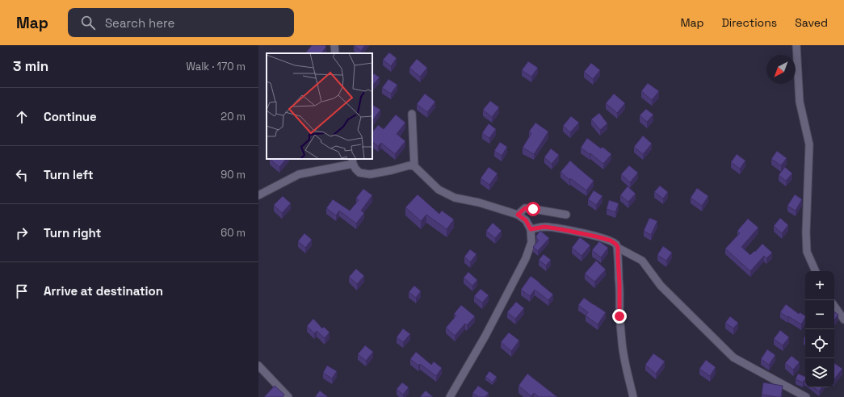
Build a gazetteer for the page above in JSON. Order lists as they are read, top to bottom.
{
  "north": "bottom left",
  "page": {
    "header": "Map",
    "search": "Search here",
    "nav": ["Map", "Directions", "Saved"],
    "heading": ["3 min", "Walk · 170 m"],
    "list": [
      ["Continue", "20 m"],
      ["Turn left", "90 m"],
      ["Turn right", "60 m"],
      "Arrive at destination"
    ],
    "map_buttons": ["+", "−"]
  }
}
